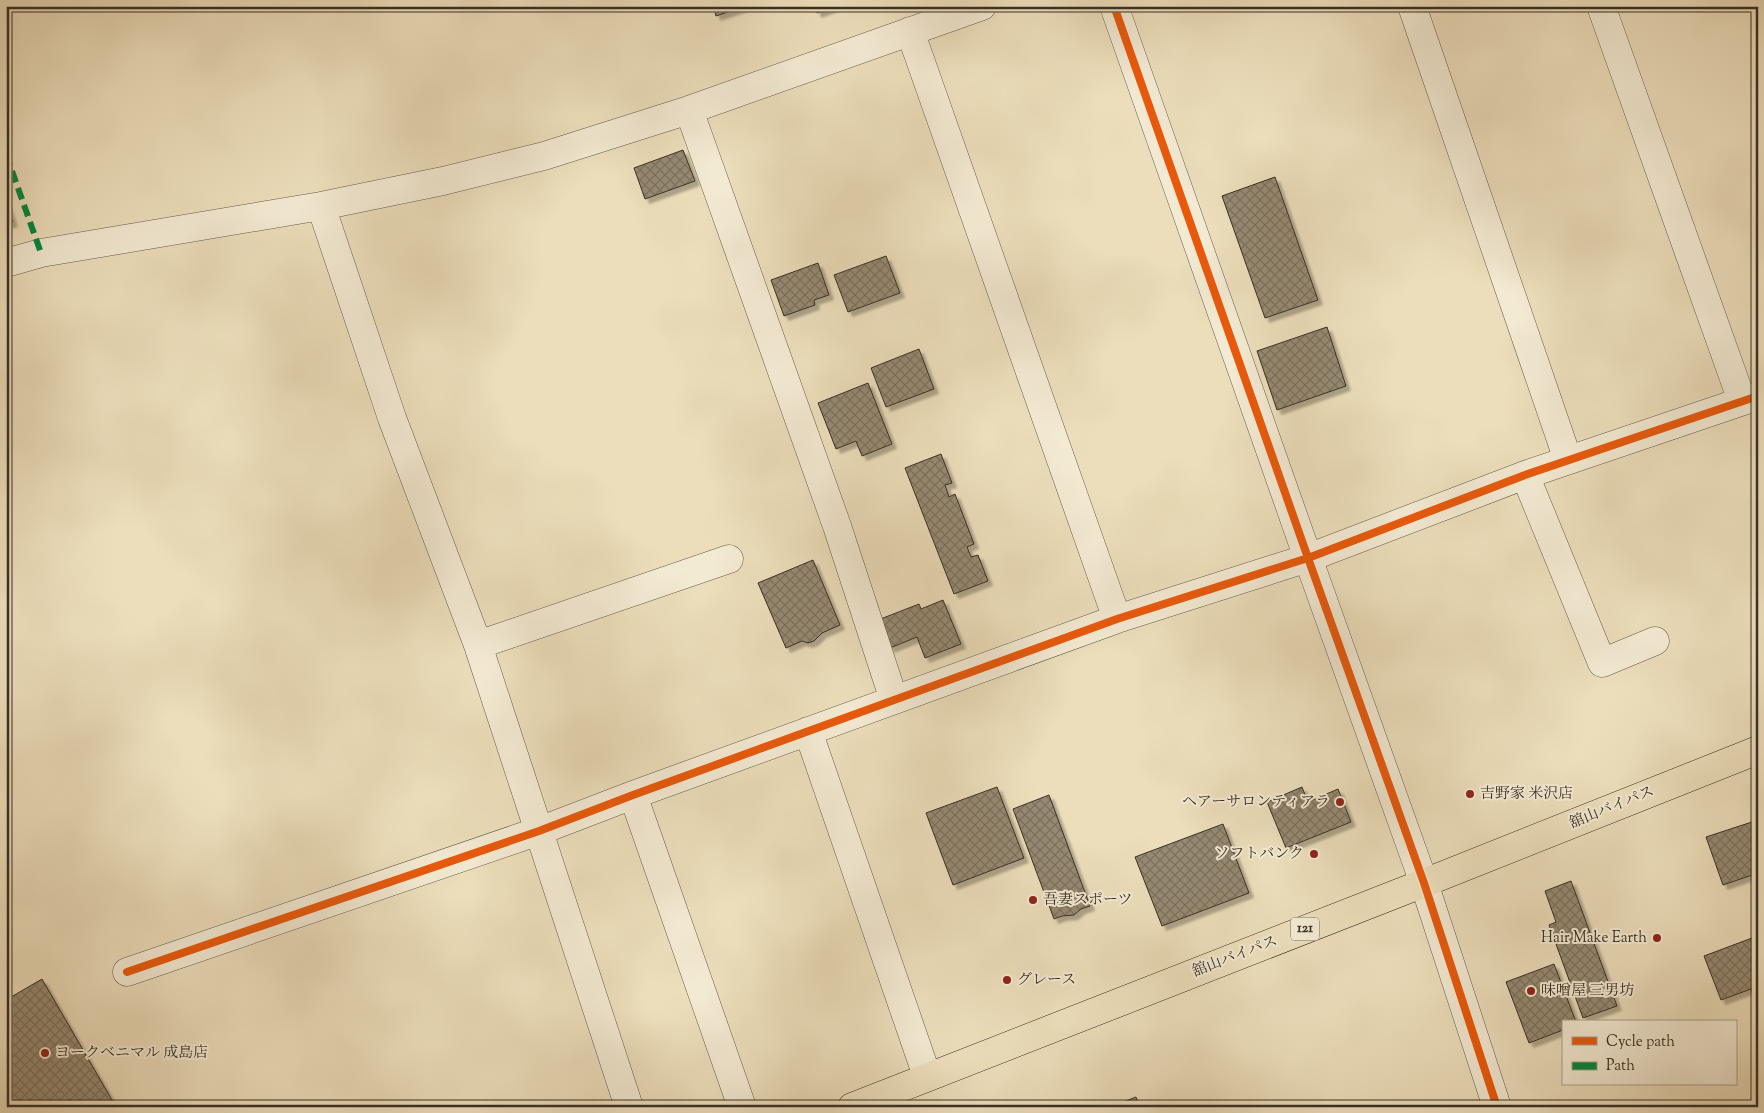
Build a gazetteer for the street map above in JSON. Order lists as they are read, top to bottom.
{
  "streets": {
    "highway": ["舘山バイパス", "121"]
  },
  "places": [
    "吉野家 米沢店",
    "ヘアーサロンティアラ",
    "ソフトバンク",
    "吾妻スポーツ",
    "Hair Make Earth",
    "グレース",
    "味噌屋 三男坊",
    "ヨークベニマル 成島店"
  ],
  "legend": ["Cycle path", "Path"]
}
